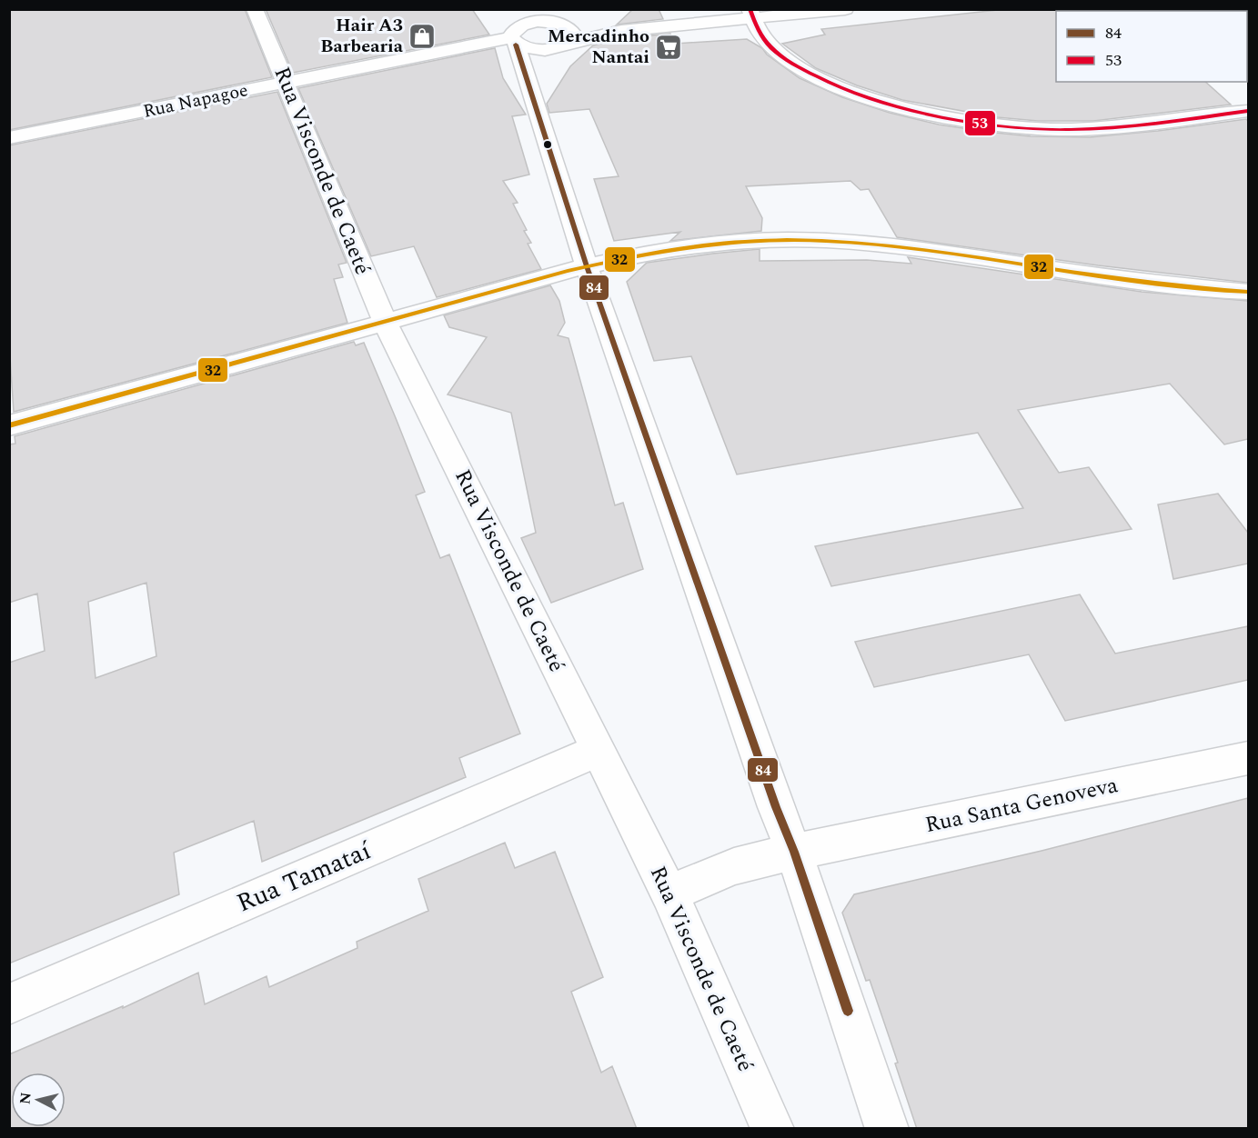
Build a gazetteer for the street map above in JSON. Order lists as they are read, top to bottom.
{
  "streets": {
    "street": [
      "Rua Napagoe",
      "Rua Visconde de Caeté",
      "Rua Santa Genoveva",
      "Rua Tamataí"
    ]
  },
  "crossings": [
    ["Rua Napagoe", "Rua Visconde de Caeté"],
    ["Rua Visconde de Caeté", "Rua Santa Genoveva"],
    ["Rua Visconde de Caeté", "Rua Tamataí"]
  ],
  "places": {
    "shop": ["Hair A3 Barbearia"],
    "supermarket": ["Mercadinho Nantai"]
  },
  "lines": ["transit line 53", "transit line 84", "transit line 32"],
  "legend": ["84", "53"],
  "north": "left"
}
